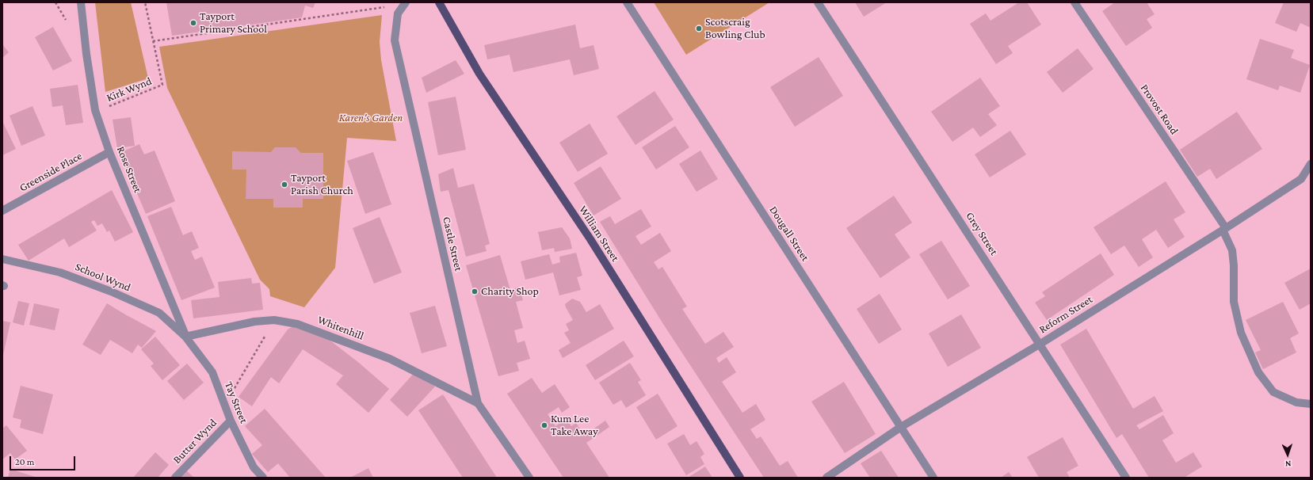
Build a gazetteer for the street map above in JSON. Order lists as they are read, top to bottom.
{
  "streets": {
    "main road": ["William Street"],
    "street": [
      "Provost Road",
      "Rose Street",
      "Greenside Place",
      "Dougall Street",
      "Grey Street",
      "Castle Street",
      "School Wynd",
      "Reform Street",
      "Whitenhill",
      "Tay Street",
      "Butter Wynd"
    ],
    "path": ["Kirk Wynd"]
  },
  "crossings": [
    ["Kirk Wynd", "Rose Street"],
    ["Provost Road", "Reform Street"],
    ["Rose Street", "Greenside Place"],
    ["Rose Street", "School Wynd"],
    ["Rose Street", "Whitenhill"],
    ["Rose Street", "Tay Street"],
    ["Dougall Street", "Reform Street"],
    ["Grey Street", "Reform Street"],
    ["Castle Street", "Whitenhill"],
    ["School Wynd", "Whitenhill"],
    ["School Wynd", "Tay Street"],
    ["Whitenhill", "Tay Street"],
    ["Tay Street", "Butter Wynd"]
  ],
  "parks": ["Karen's Garden"],
  "places": [
    "Tayport Primary School",
    "Scotscraig Bowling Club",
    "Tayport Parish Church",
    "Charity Shop",
    "Kum Lee Take Away"
  ],
  "scale_bar": "20 m",
  "north": "bottom"
}
